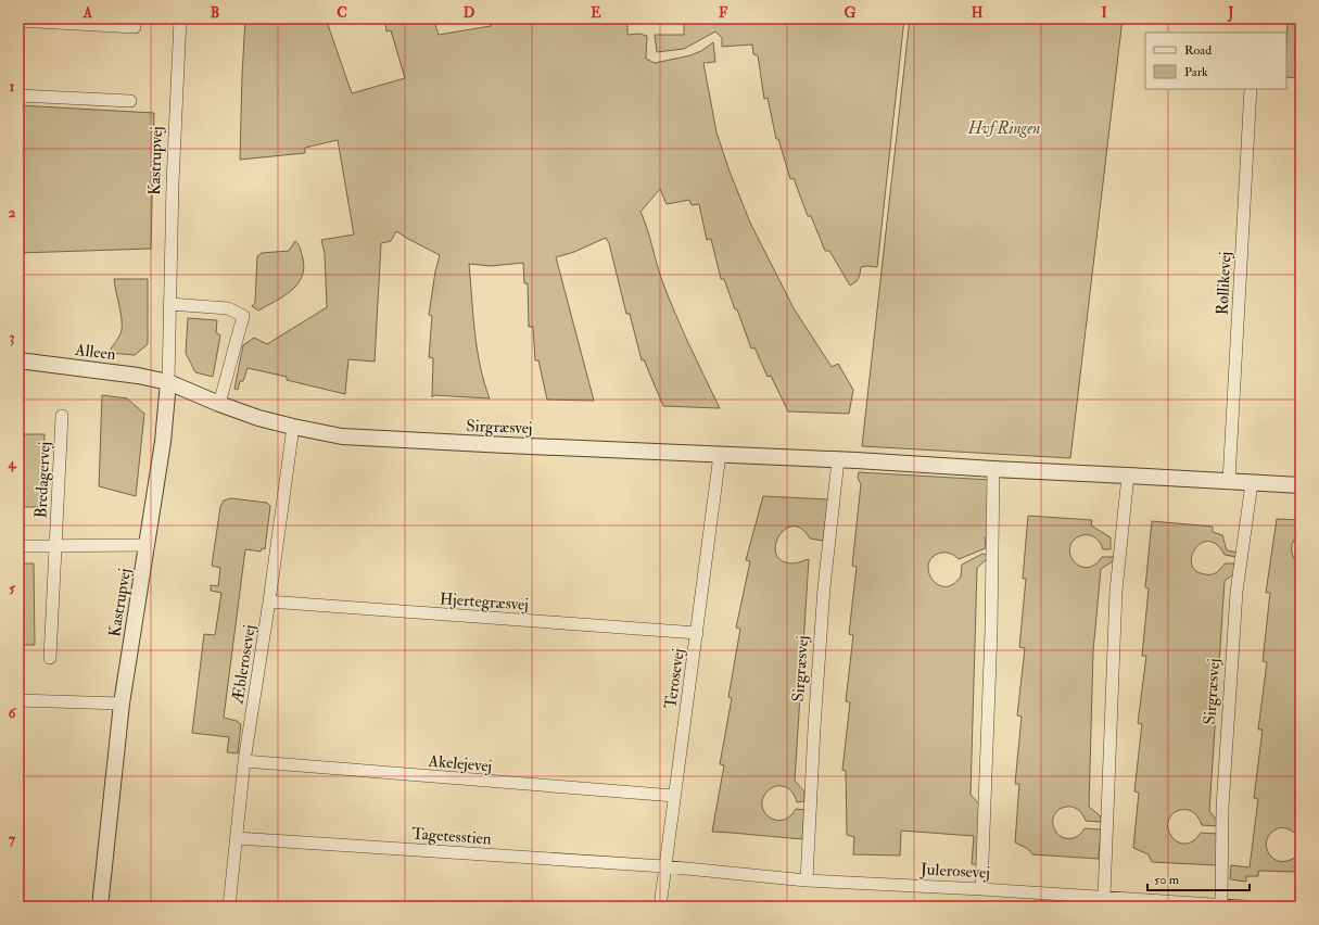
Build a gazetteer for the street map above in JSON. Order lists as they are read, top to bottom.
{
  "streets": {
    "street": [
      "Kastrupvej",
      "Røllikevej",
      "Alleen",
      "Sirgræsvej",
      "Bredagervej",
      "Hjertegræsvej",
      "Æblerosevej",
      "Terosevej",
      "Akelejevej",
      "Tagetesstien",
      "Julerosevej"
    ]
  },
  "crossings": [
    ["Kastrupvej", "Alleen"],
    ["Kastrupvej", "Sirgræsvej"],
    ["Røllikevej", "Sirgræsvej"],
    ["Alleen", "Sirgræsvej"],
    ["Sirgræsvej", "Æblerosevej"],
    ["Sirgræsvej", "Terosevej"],
    ["Sirgræsvej", "Julerosevej"],
    ["Hjertegræsvej", "Æblerosevej"],
    ["Hjertegræsvej", "Terosevej"],
    ["Æblerosevej", "Akelejevej"],
    ["Æblerosevej", "Tagetesstien"],
    ["Terosevej", "Akelejevej"],
    ["Terosevej", "Tagetesstien"],
    ["Terosevej", "Julerosevej"],
    ["Tagetesstien", "Julerosevej"]
  ],
  "parks": ["Hvf Ringen"],
  "legend": ["Road", "Park"],
  "scale_bar": "50 m",
  "grid": {
    "columns": [
      "A",
      "B",
      "C",
      "D",
      "E",
      "F",
      "G",
      "H",
      "I",
      "J"
    ],
    "rows": [
      "1",
      "2",
      "3",
      "4",
      "5",
      "6",
      "7"
    ]
  }
}
